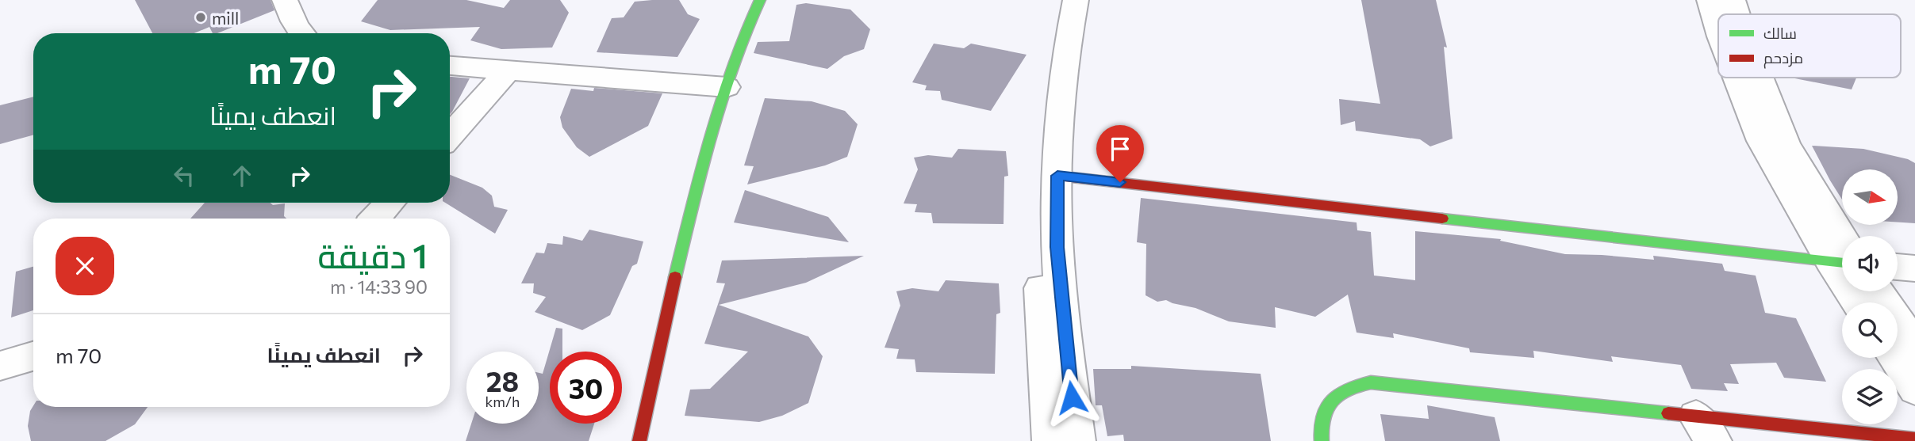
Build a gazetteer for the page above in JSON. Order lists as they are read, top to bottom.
{
  "places": ["mill"],
  "legend": ["سالك", "مزدحم"],
  "north": "right",
  "page": {
    "turn": ["70 m", "انعطف يمينًا"],
    "heading": ["1 دقيقة", "90 m · 14:33"],
    "list": [
      {
        "name": "انعطف يمينًا",
        "value": "70 m"
      }
    ],
    "speed": "28 km/h",
    "limit": "30"
  }
}
